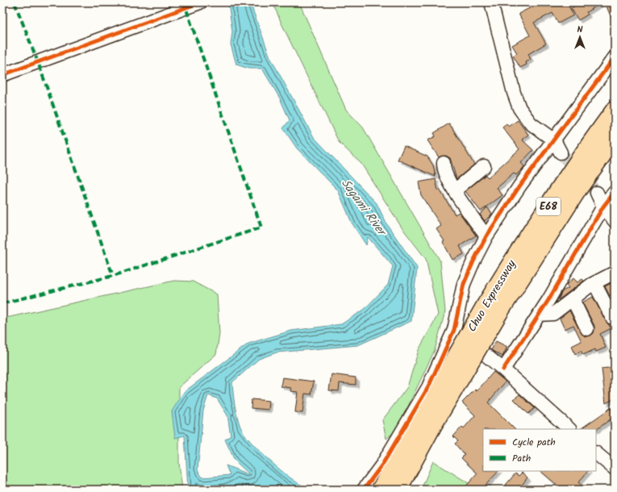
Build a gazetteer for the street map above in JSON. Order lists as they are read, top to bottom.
{
  "streets": {
    "highway": ["E68", "Chuo Expressway"]
  },
  "water": ["Sagami River"],
  "legend": ["Cycle path", "Path"],
  "north": "top"
}
